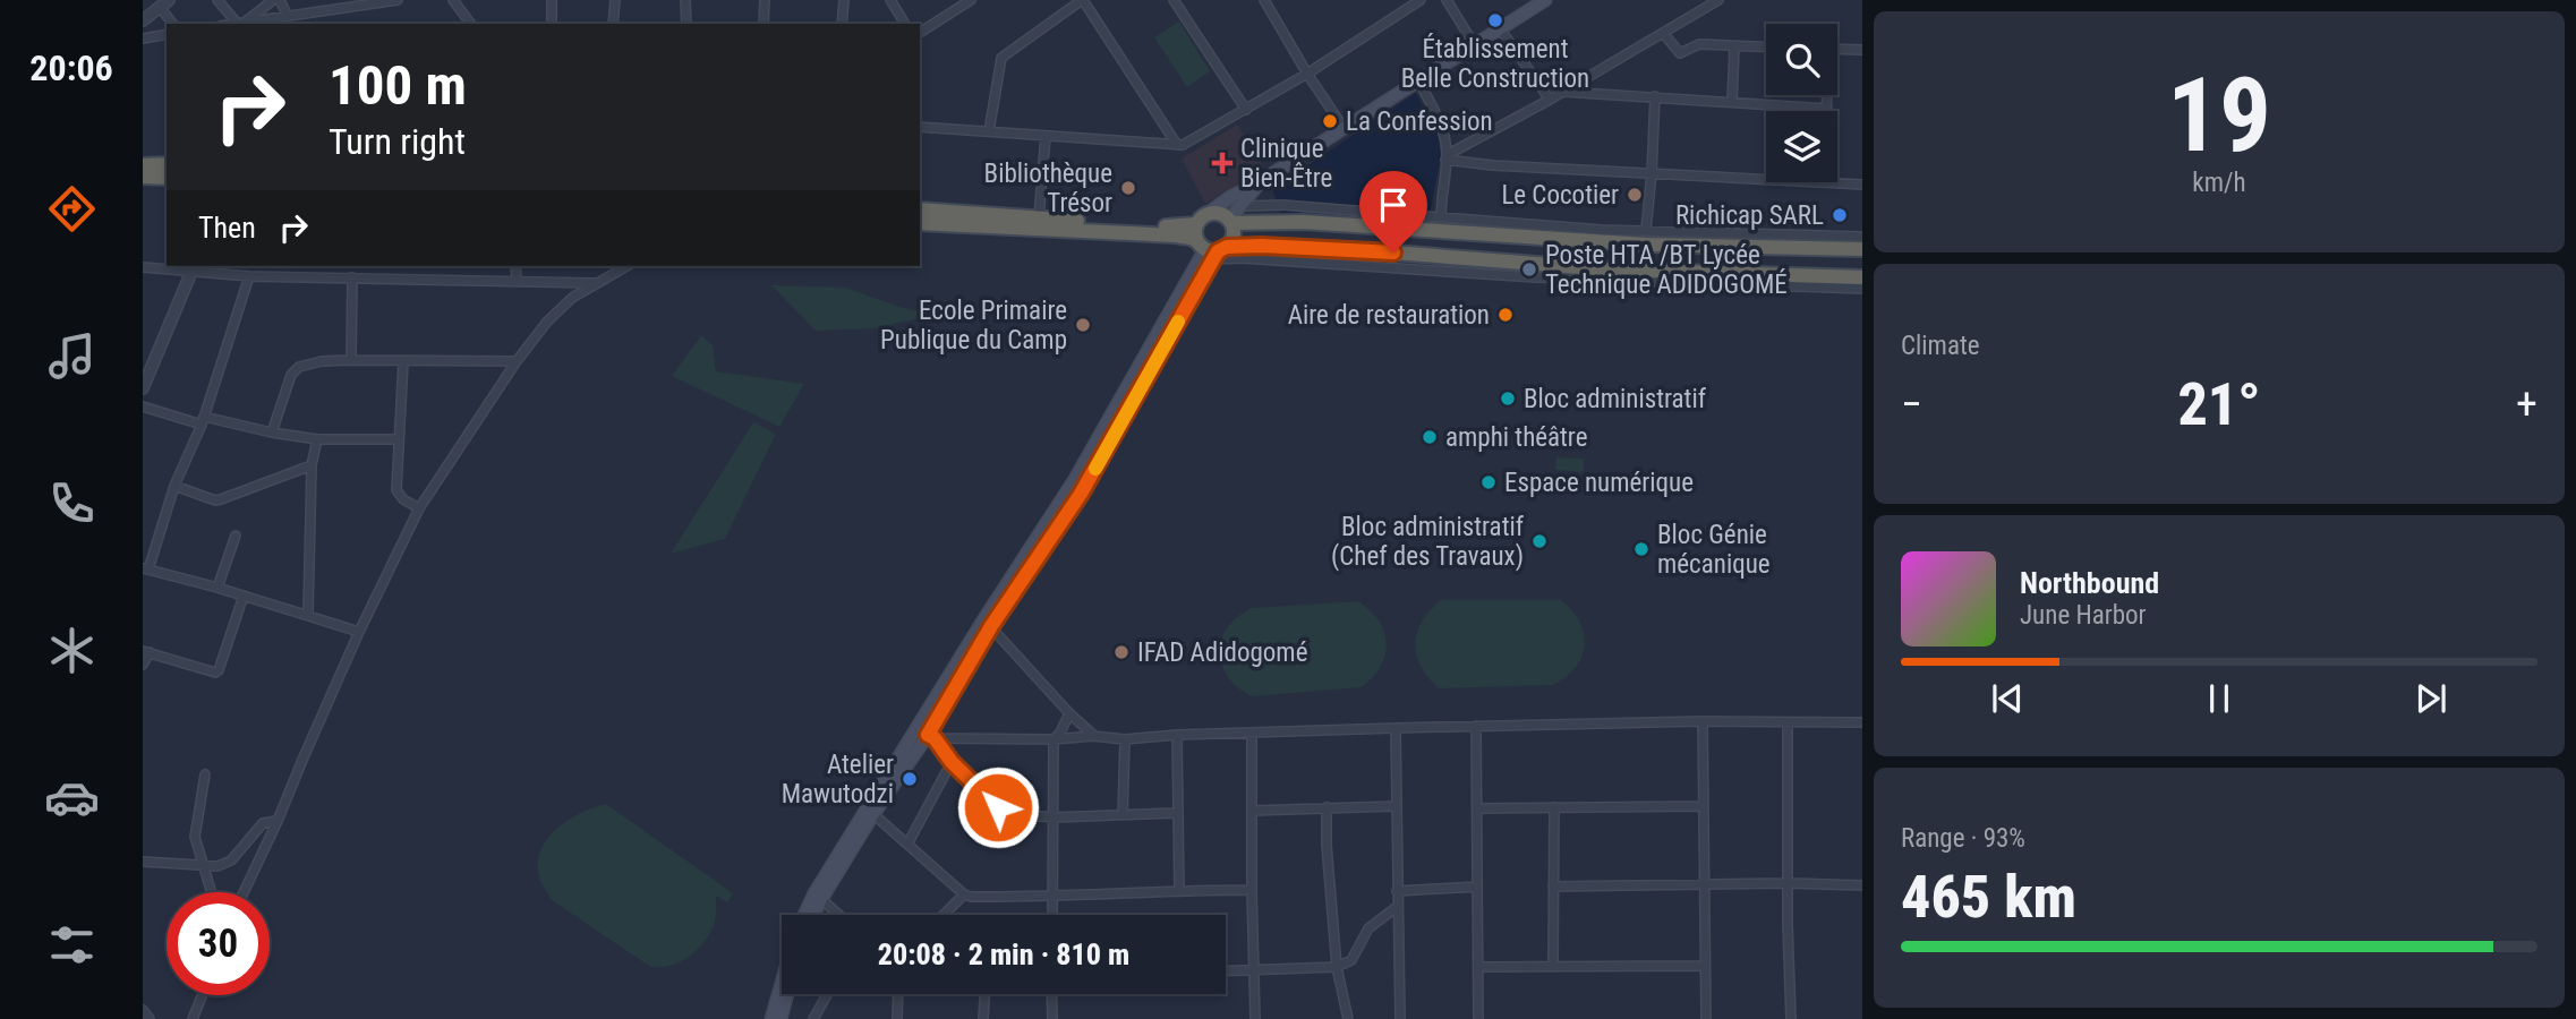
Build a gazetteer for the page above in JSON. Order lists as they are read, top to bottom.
{
  "places": {
    "other": [
      "Établissement Belle Construction",
      "La Confession",
      "Bibliothèque Trésor",
      "Le Cocotier",
      "Richicap SARL",
      "Poste HTA /BT Lycée Technique ADIDOGOMÉ",
      "Aire de restauration",
      "Ecole Primaire Publique du Camp",
      "Bloc administratif",
      "amphi théâtre",
      "Espace numérique",
      "Bloc administratif (Chef des Travaux)",
      "Bloc Génie mécanique",
      "IFAD Adidogomé",
      "Atelier Mawutodzi"
    ],
    "health": ["Clinique Bien-Être"]
  },
  "page": {
    "tabs": "20:06",
    "tile": [
      ["19", "km/h"],
      "Climate",
      ["Range · 93%", "465 km"]
    ],
    "turn": ["100 m", "Turn right"],
    "then": "Then",
    "heat": ["−", "21°", "+"],
    "song": ["Northbound", "June Harbor"],
    "limit": "30",
    "trip": "20:08 · 2 min · 810 m"
  }
}
